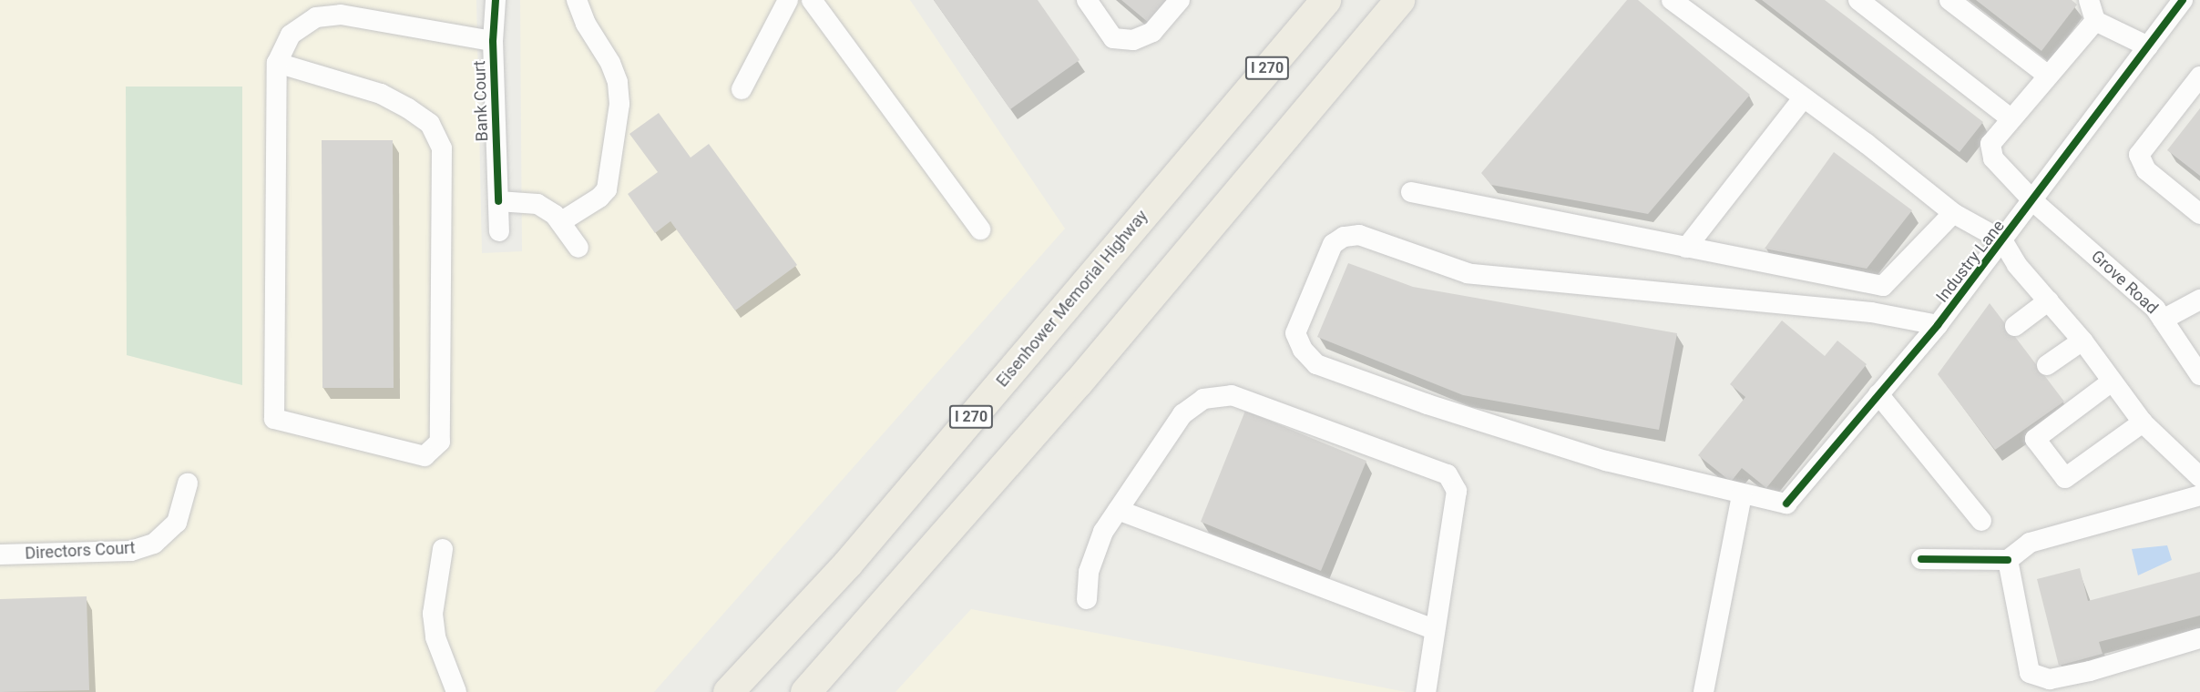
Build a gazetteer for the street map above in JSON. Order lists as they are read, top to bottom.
{
  "streets": {
    "highway": ["I 270", "Eisenhower Memorial Highway"],
    "street": [
      "Bank Court",
      "Industry Lane",
      "Grove Road",
      "Directors Court"
    ]
  },
  "crossings": [
    ["Industry Lane", "Grove Road"]
  ]
}
